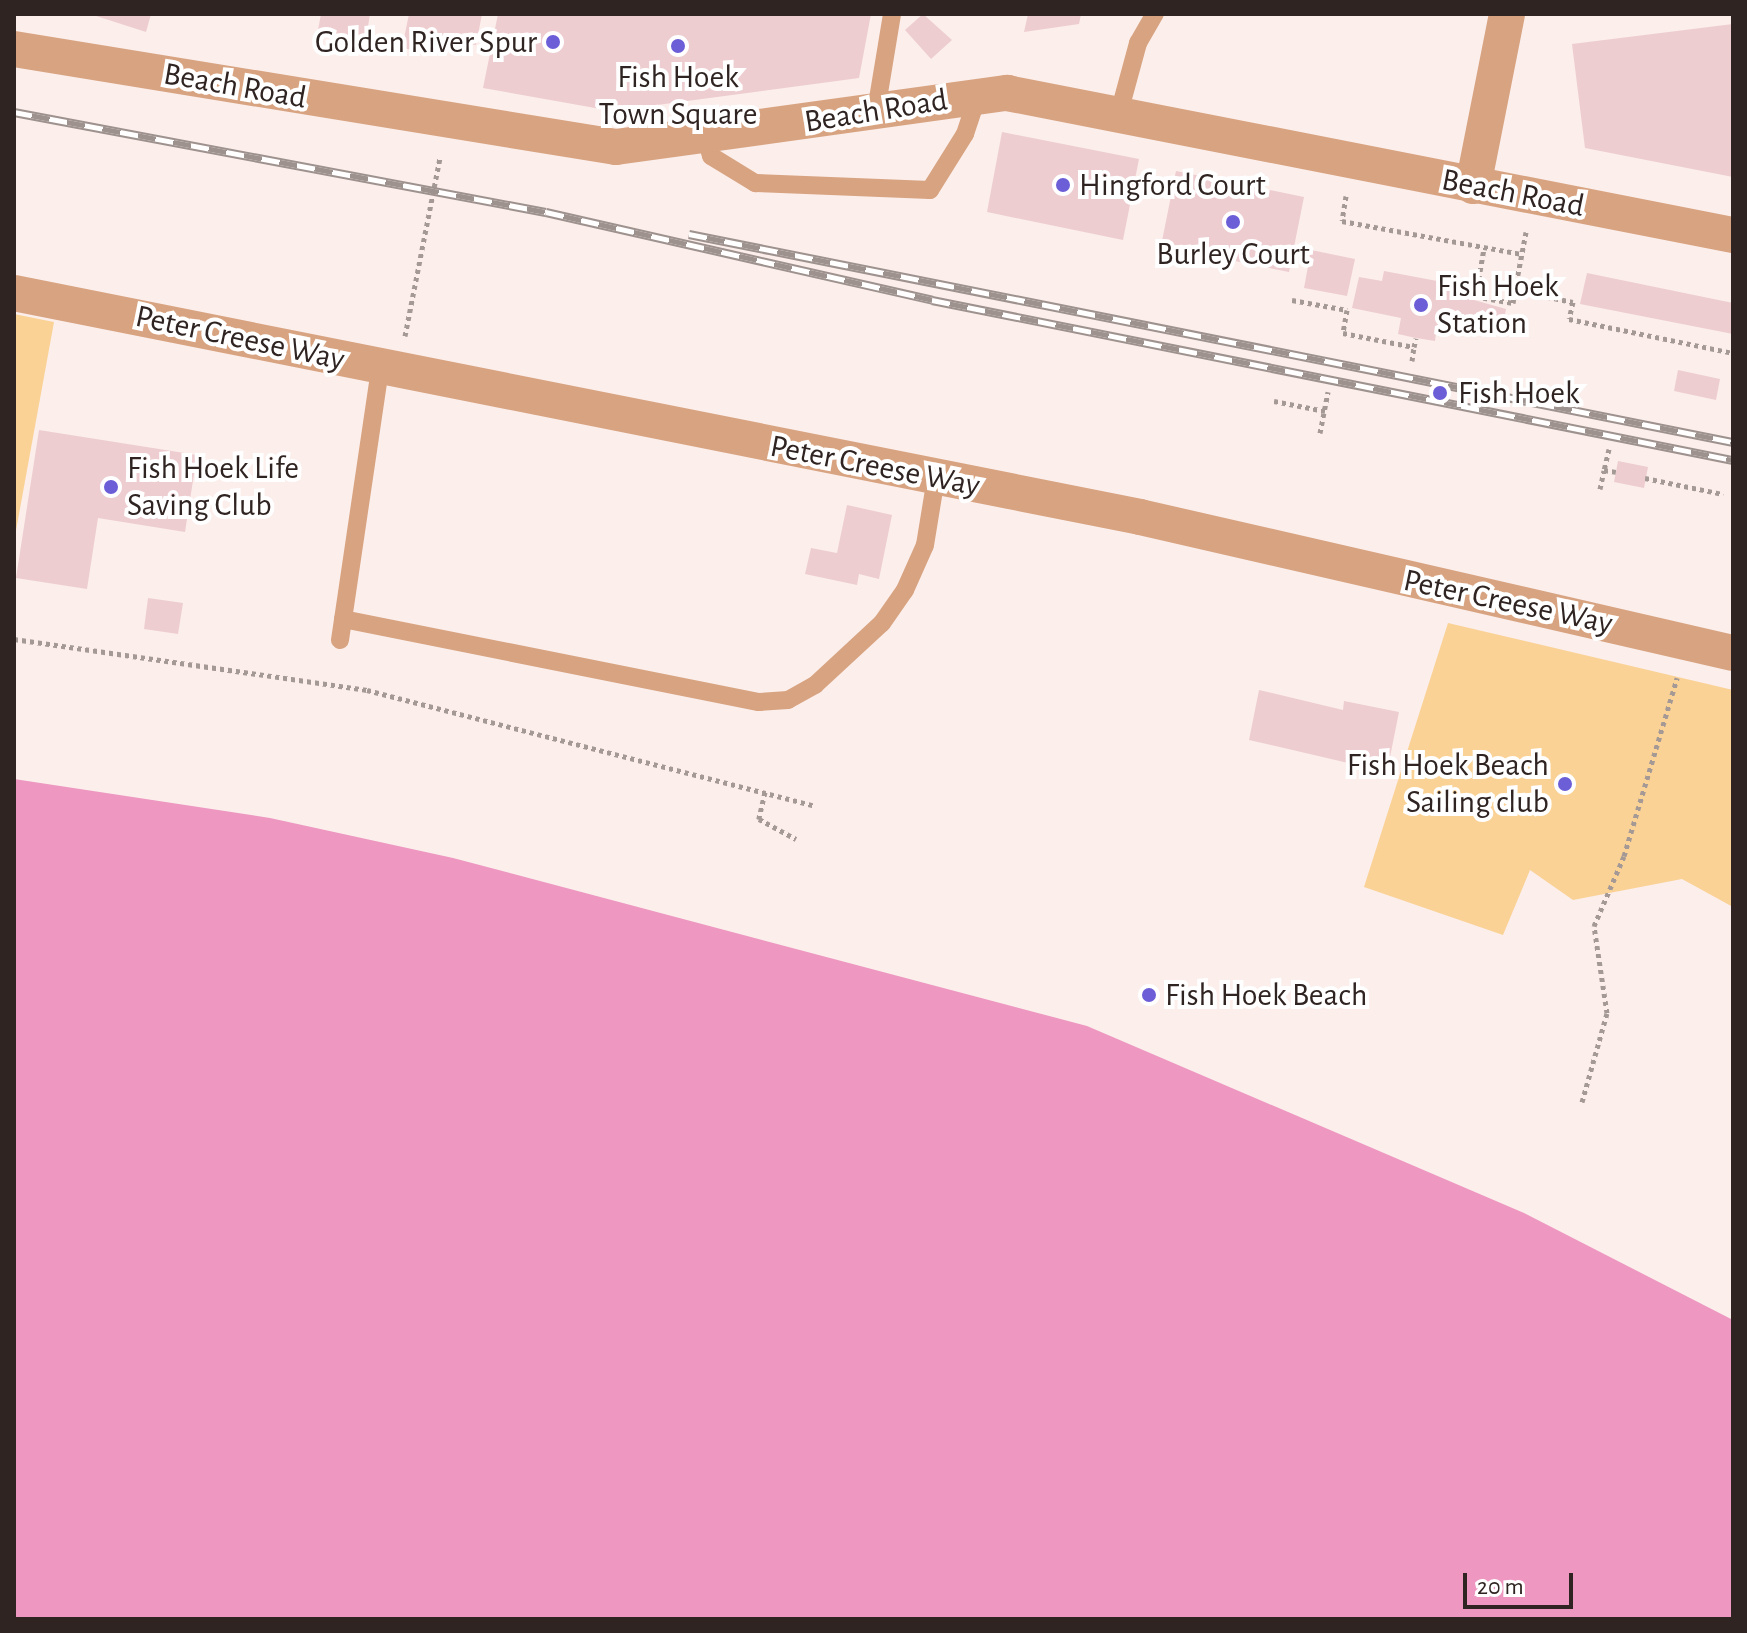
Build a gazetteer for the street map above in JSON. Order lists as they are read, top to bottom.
{
  "streets": {
    "street": ["Beach Road", "Peter Creese Way"]
  },
  "places": [
    "Golden River Spur",
    "Fish Hoek Town Square",
    "Hingford Court",
    "Burley Court",
    "Fish Hoek Station",
    "Fish Hoek",
    "Fish Hoek Life Saving Club",
    "Fish Hoek Beach Sailing club",
    "Fish Hoek Beach"
  ],
  "scale_bar": "20 m"
}
